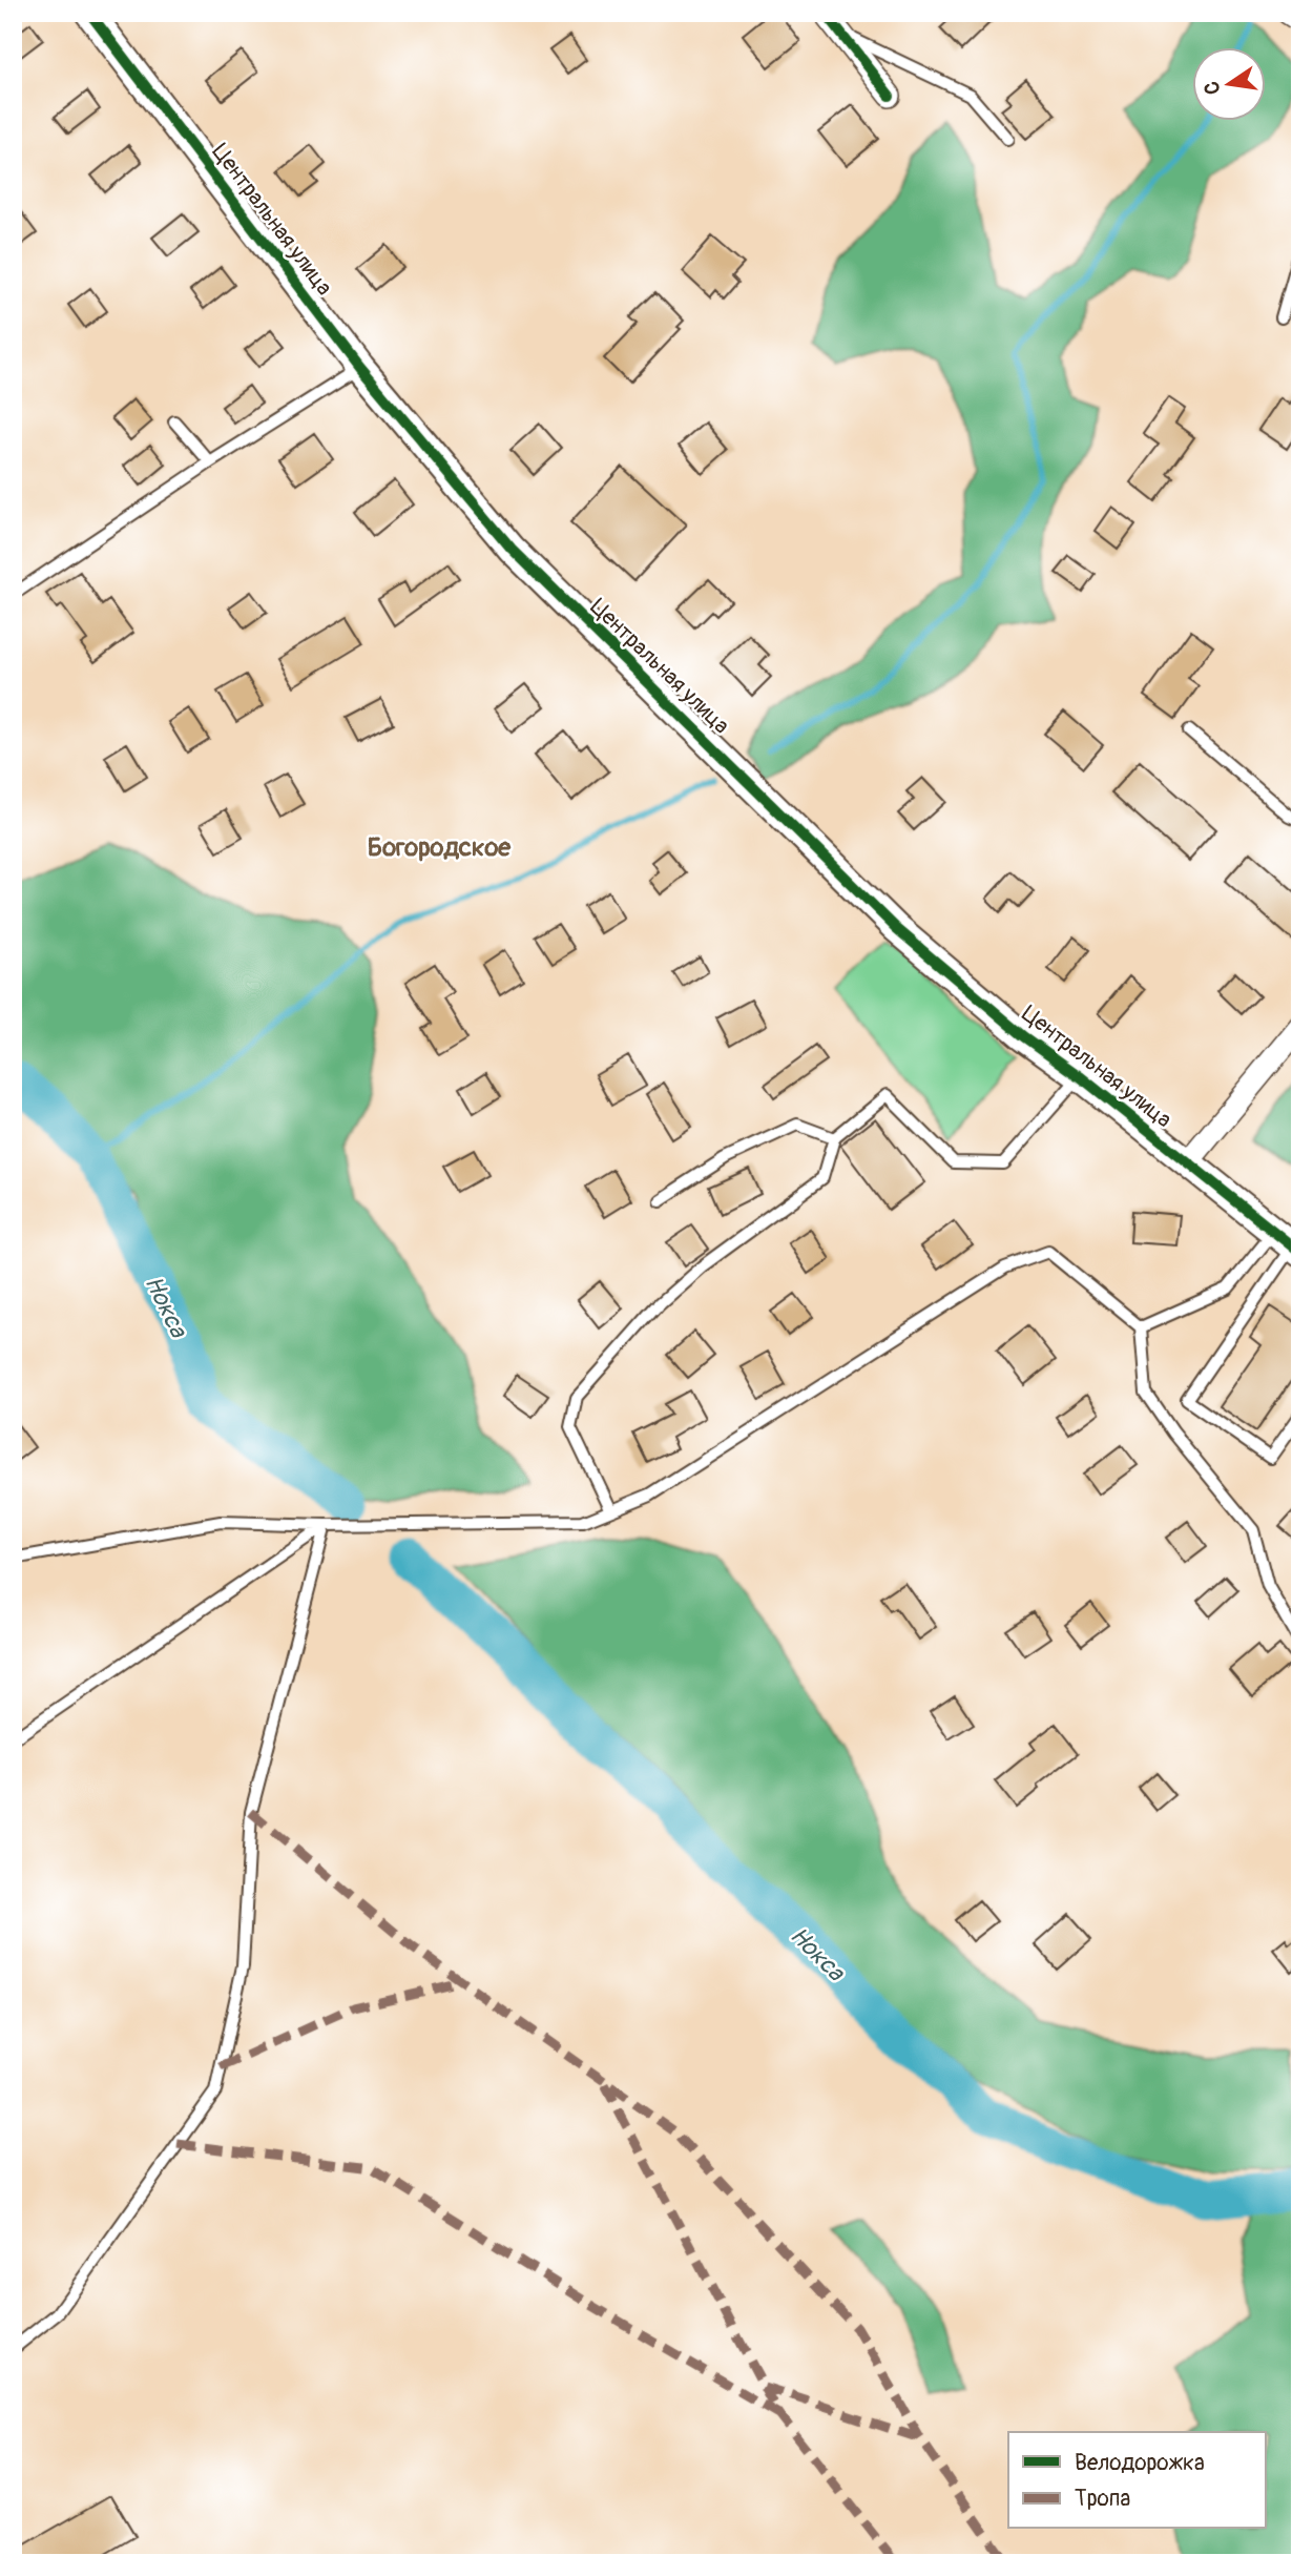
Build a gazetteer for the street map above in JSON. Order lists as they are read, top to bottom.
{
  "streets": {
    "street": ["Центральная улица"]
  },
  "districts": ["Богородское"],
  "water": ["Нокса"],
  "legend": ["Велодорожка", "Тропа"],
  "north": "left"
}
